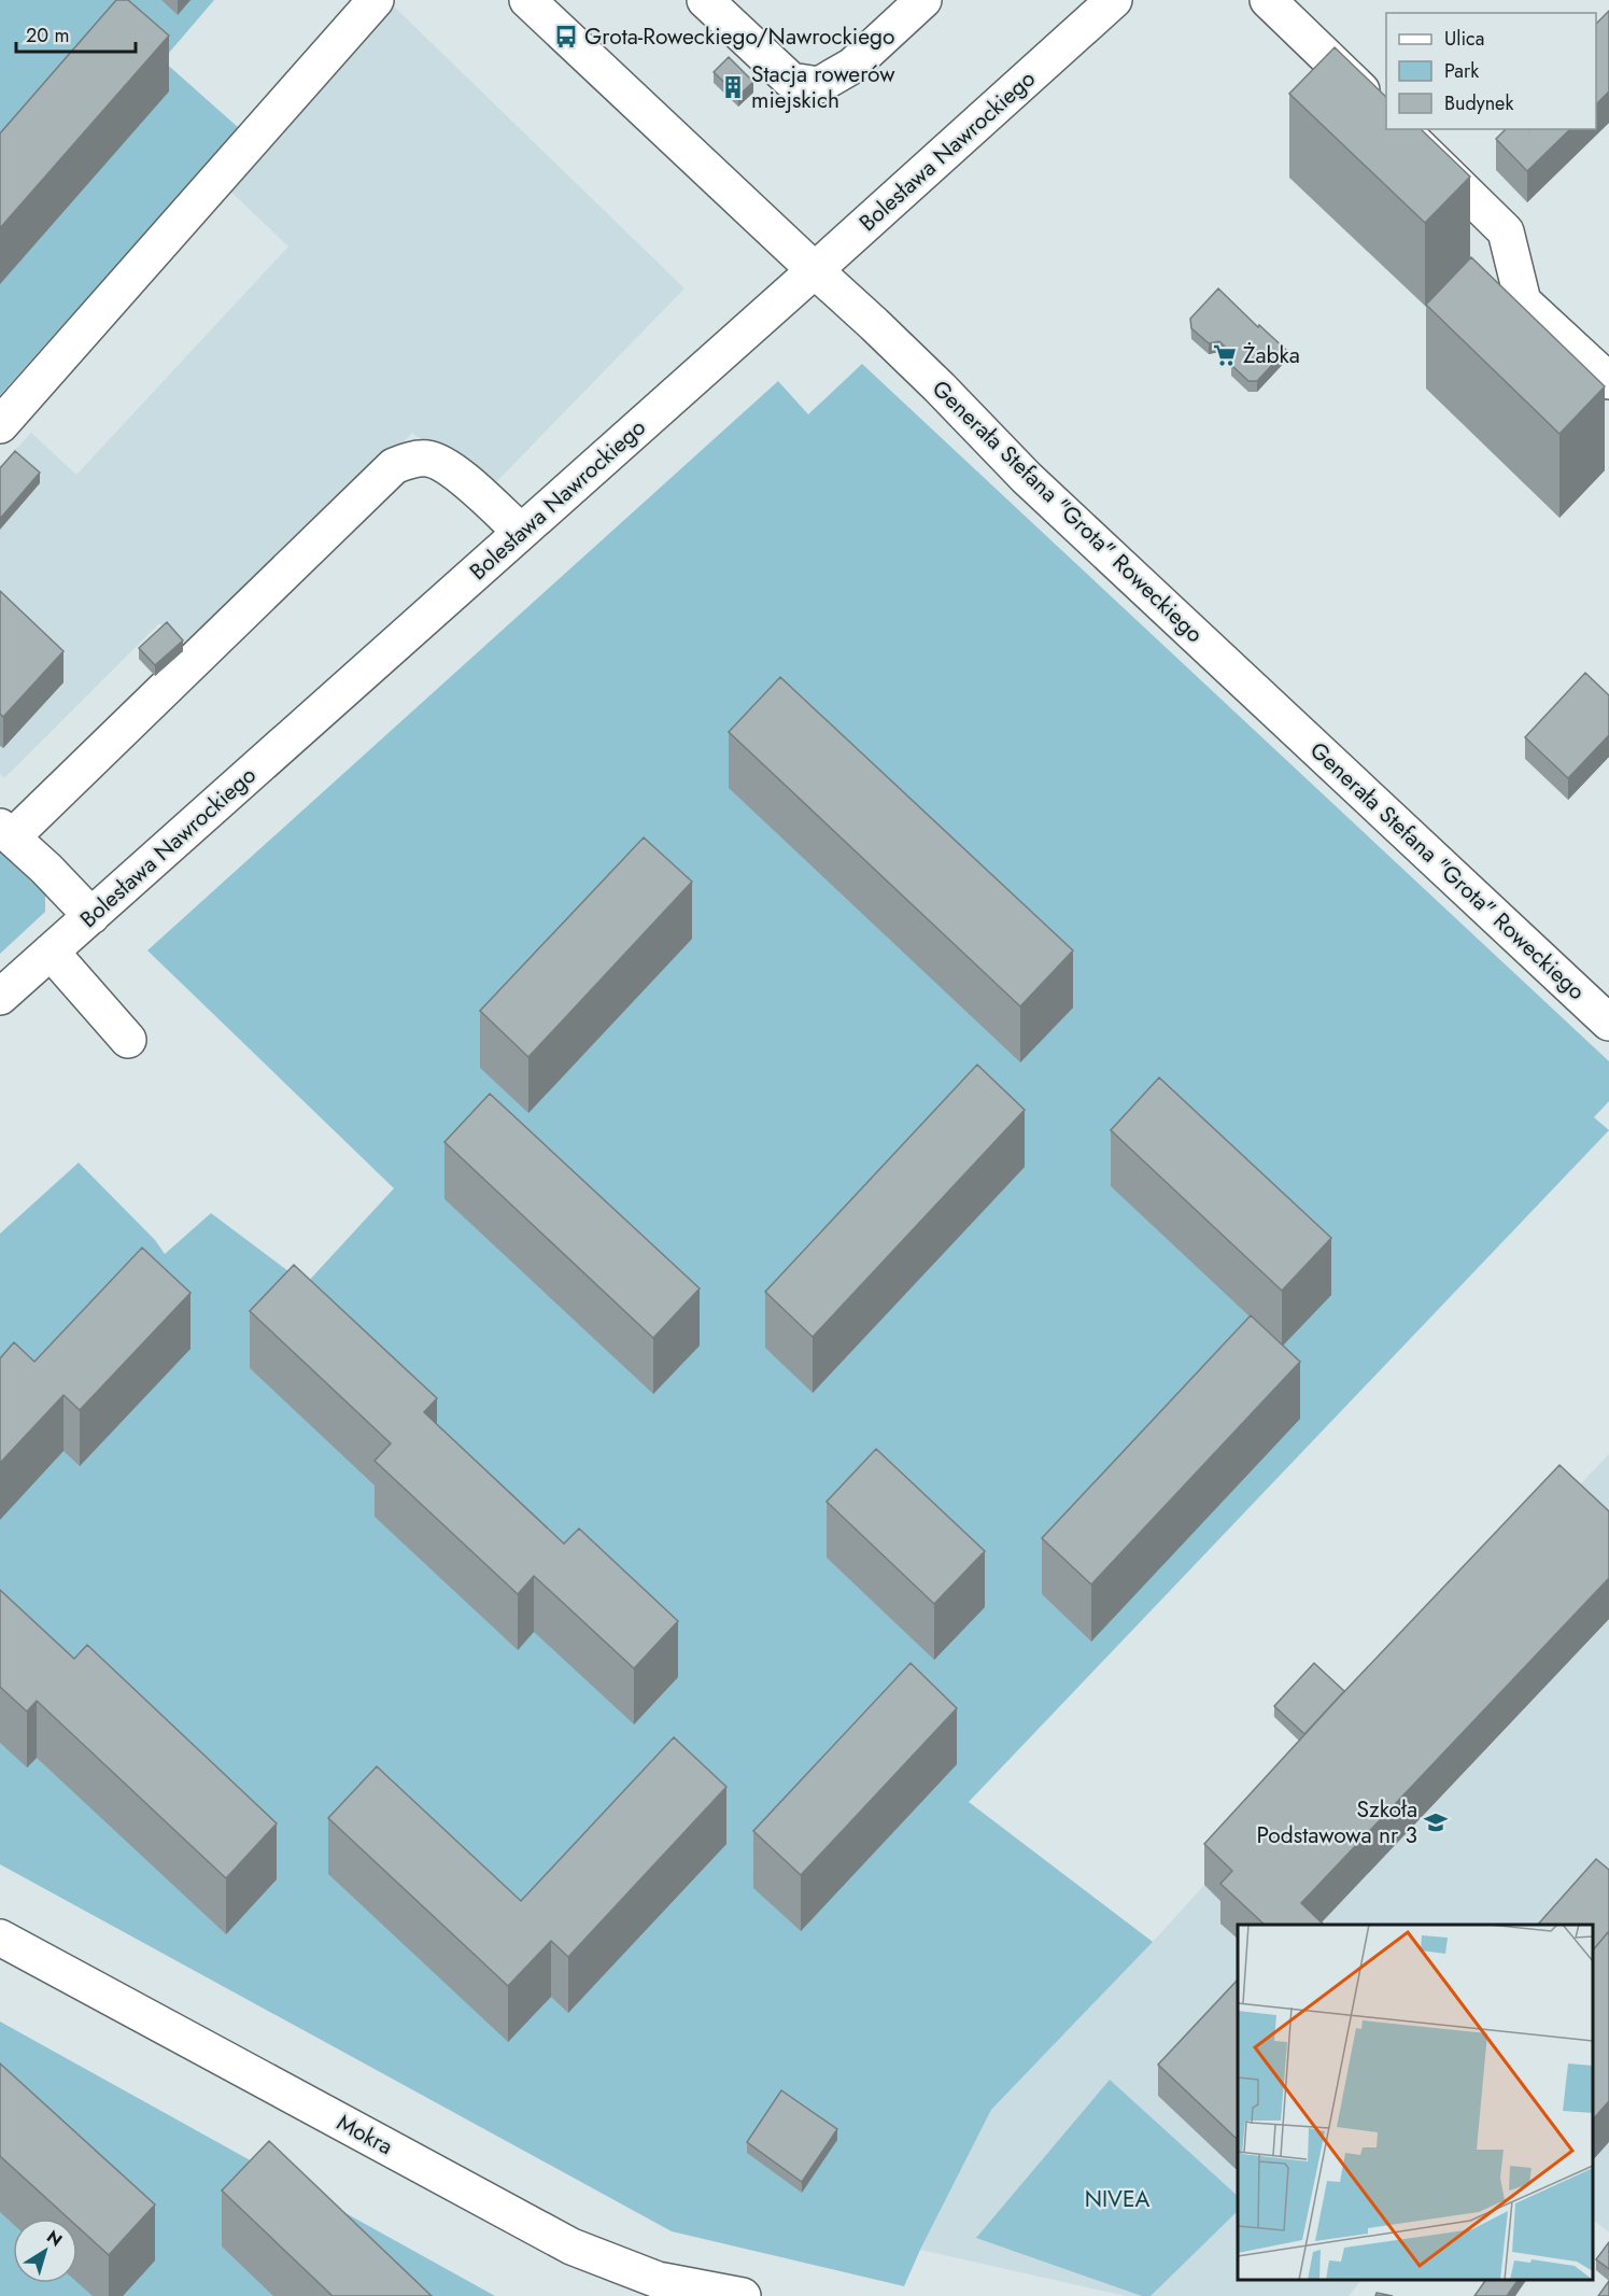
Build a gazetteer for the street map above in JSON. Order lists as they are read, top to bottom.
{
  "streets": {
    "street": ["Bolesława Nawrockiego", "Generała Stefana \"Grota\" Roweckiego", "Mokra"]
  },
  "crossings": [
    ["Bolesława Nawrockiego", "Generała Stefana \"Grota\" Roweckiego"]
  ],
  "parks": ["NIVEA"],
  "places": {
    "bus stop": ["Grota-Roweckiego/Nawrockiego"],
    "building": ["Stacja rowerów miejskich"],
    "supermarket": ["Żabka"],
    "school or university": ["Szkoła Podstawowa nr 3"]
  },
  "legend": ["Ulica", "Park", "Budynek"],
  "scale_bar": "20 m",
  "north": "top right"
}
